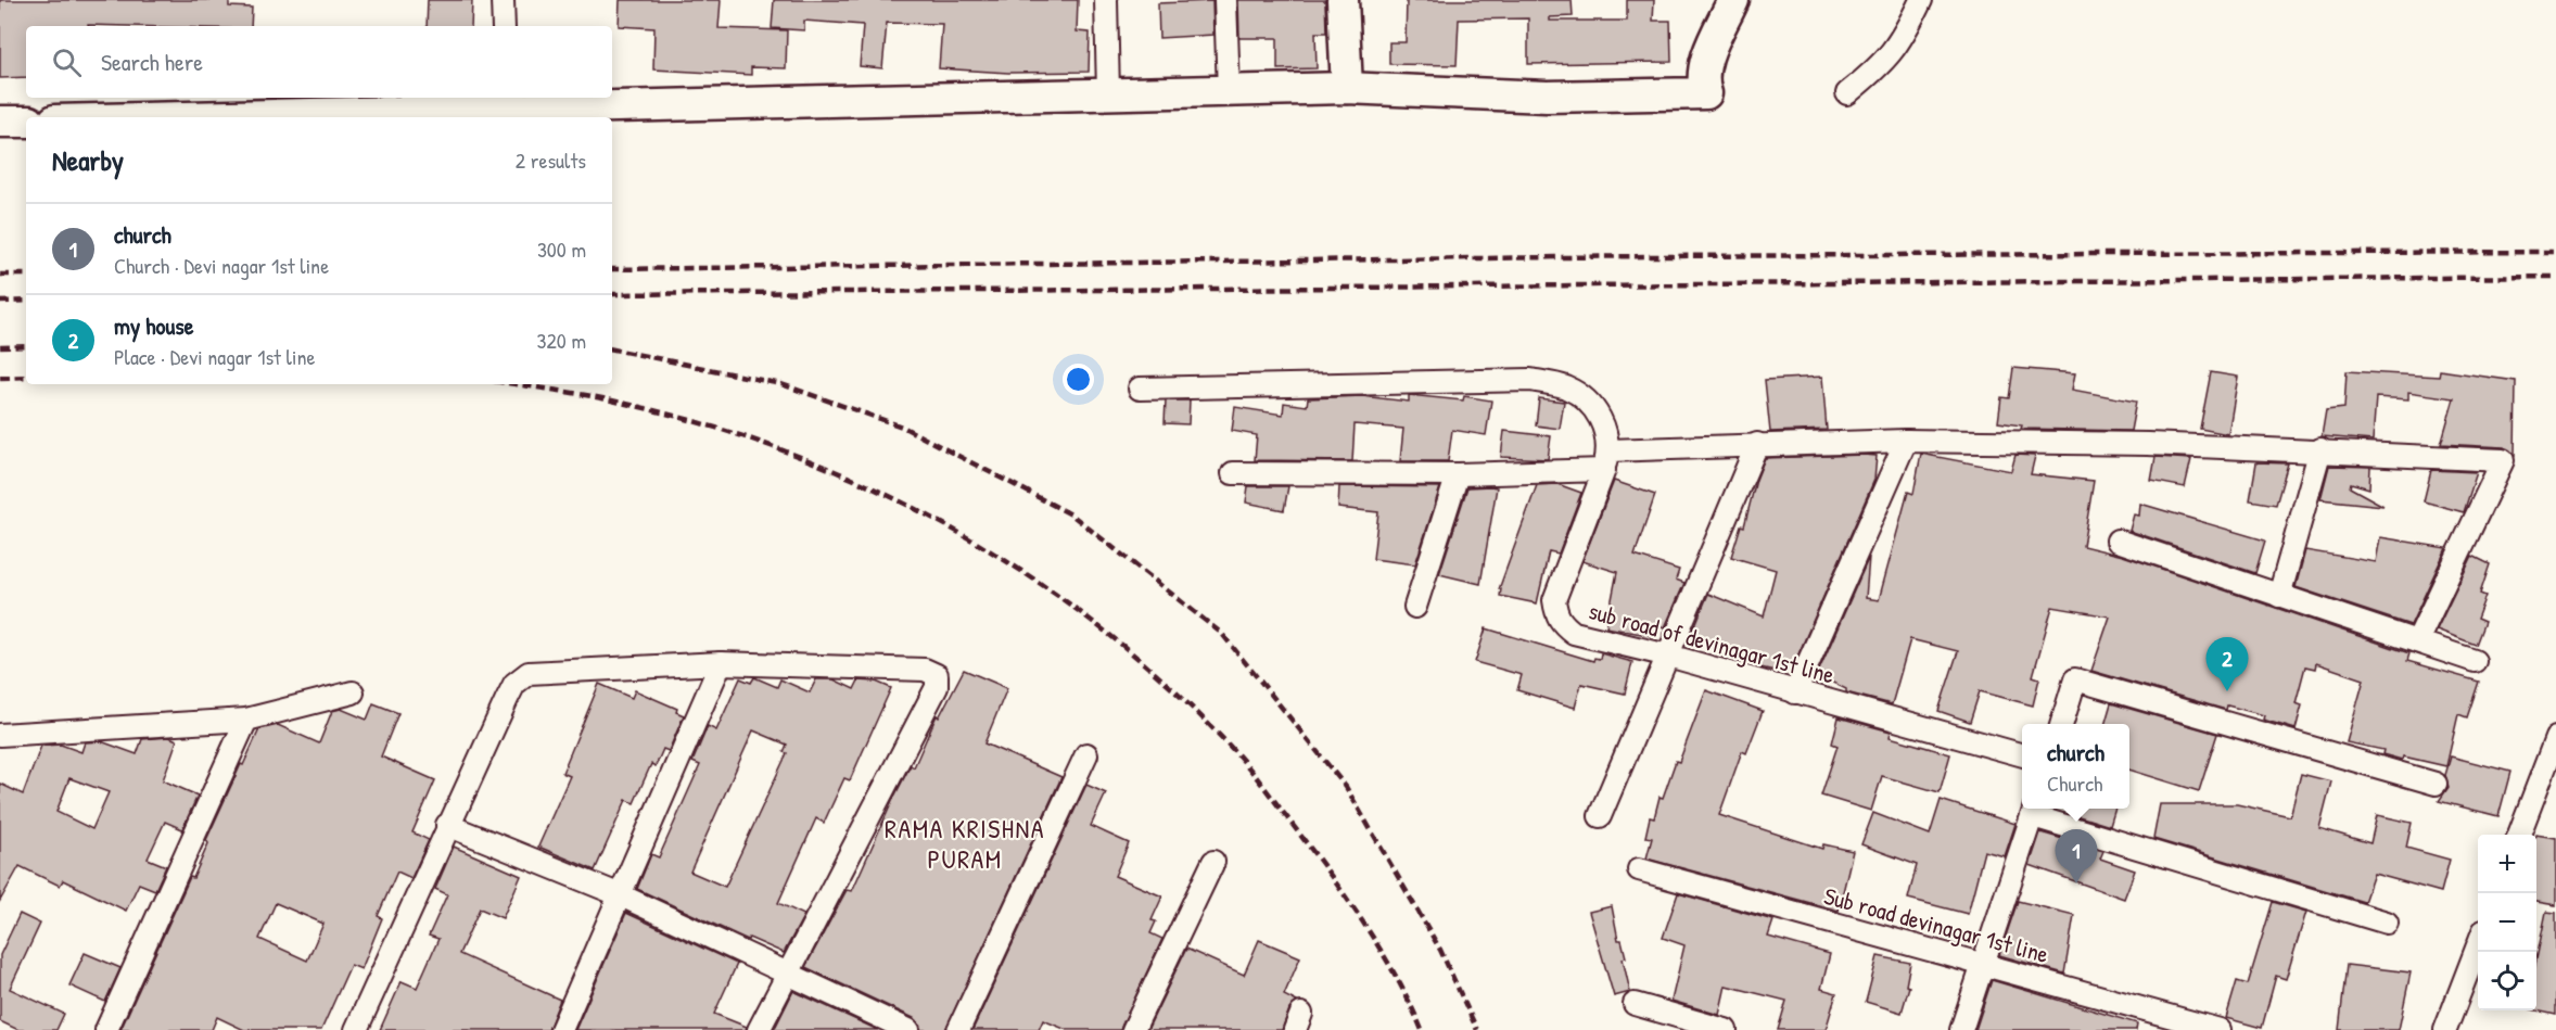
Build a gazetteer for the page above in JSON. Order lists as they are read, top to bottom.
{
  "streets": {
    "street": ["sub road of devinagar 1st line", "Sub road devinagar 1st line"]
  },
  "districts": ["RAMA KRISHNA PURAM"],
  "page": {
    "search": "Search here",
    "heading": ["Nearby", "2 results"],
    "list": [
      {
        "mark": "1",
        "name": "church",
        "note": "Church · Devi nagar 1st line",
        "value": "300 m"
      },
      {
        "mark": "2",
        "name": "my house",
        "note": "Place · Devi nagar 1st line",
        "value": "320 m"
      }
    ],
    "pins": ["2", "1"],
    "popup": ["church", "Church"],
    "map_buttons": ["+", "−"]
  }
}
